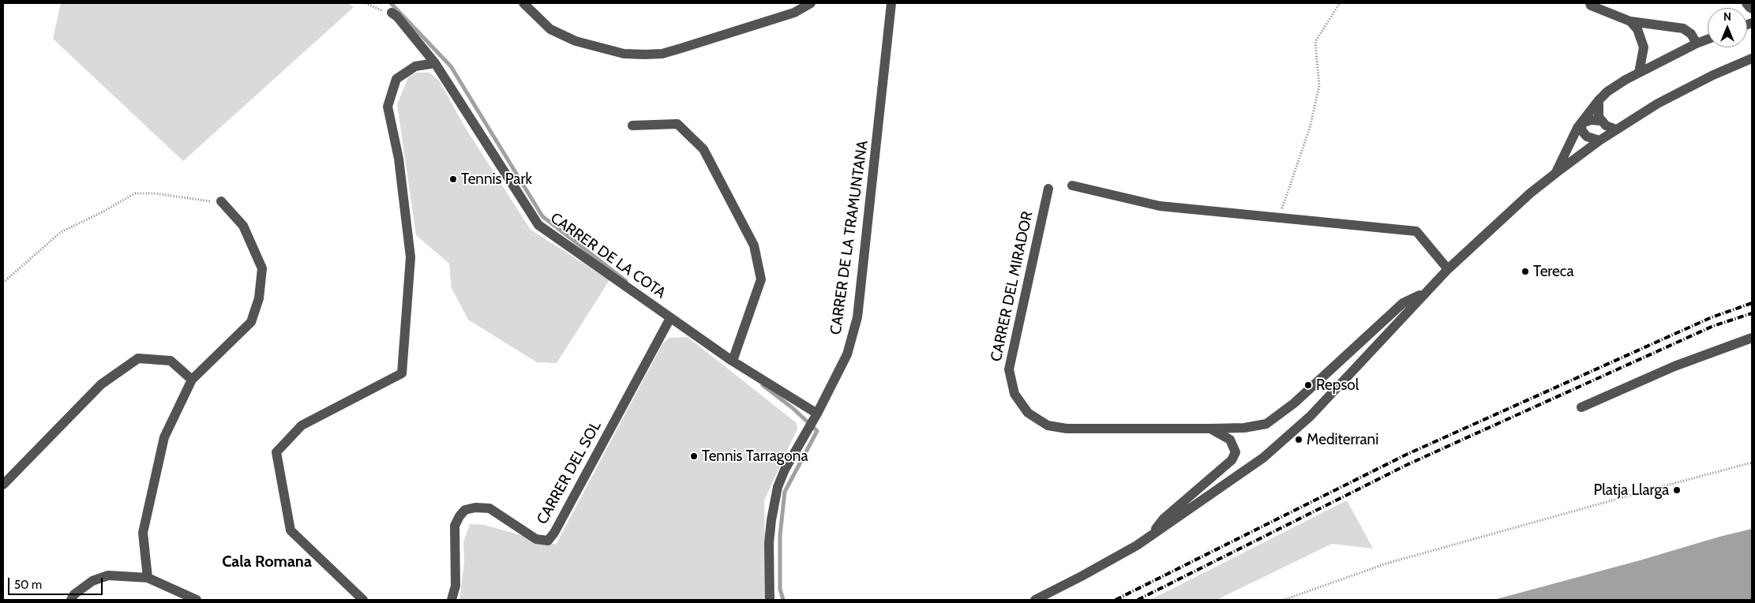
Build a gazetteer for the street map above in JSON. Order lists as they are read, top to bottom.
{
  "streets": {
    "street": [
      "CARRER DE LA TRAMUNTANA",
      "CARRER DE LA COTA",
      "CARRER DEL MIRADOR",
      "CARRER DEL SOL"
    ]
  },
  "crossings": [
    ["CARRER DE LA TRAMUNTANA", "CARRER DE LA COTA"],
    ["CARRER DE LA COTA", "CARRER DEL SOL"]
  ],
  "districts": ["Cala Romana"],
  "places": [
    "Tennis Park",
    "Tereca",
    "Repsol",
    "Mediterrani",
    "Tennis Tarragona",
    "Platja Llarga"
  ],
  "scale_bar": "50 m",
  "north": "top"
}
